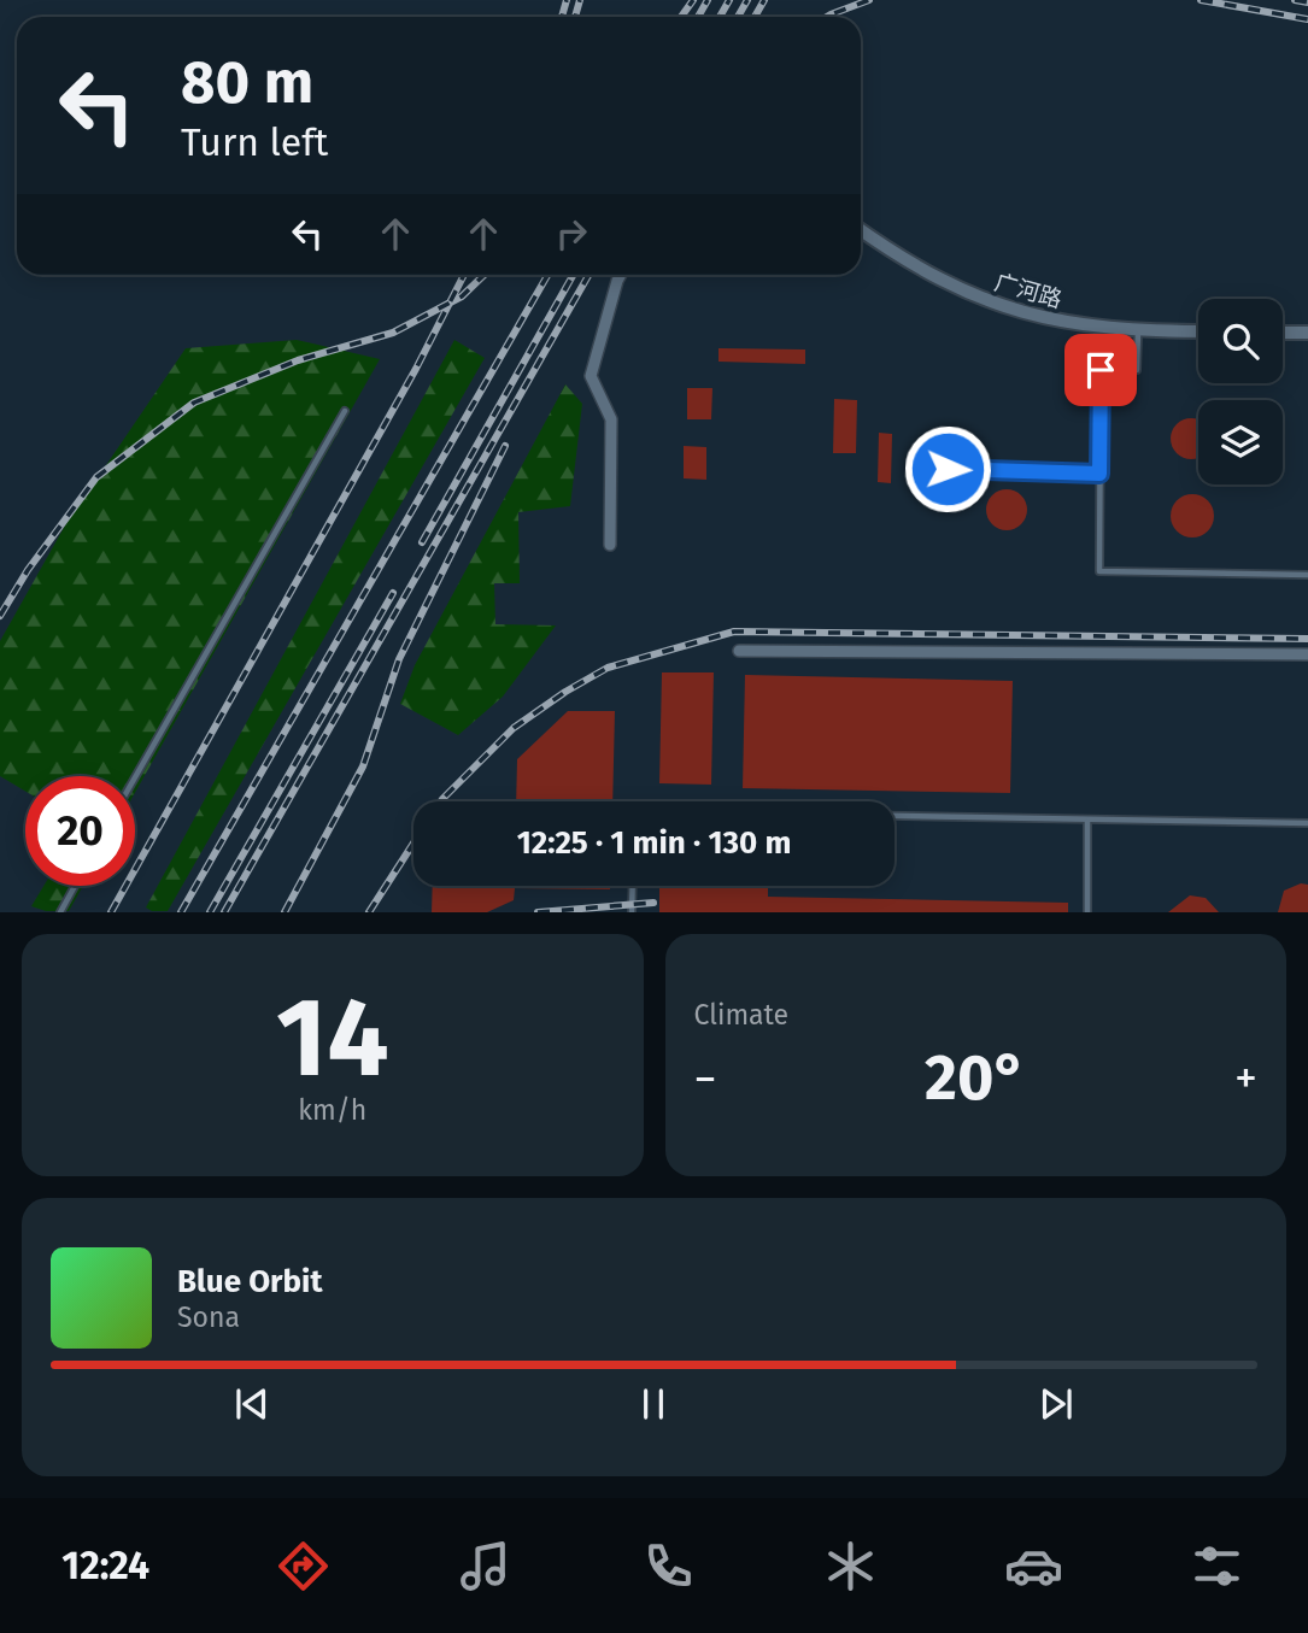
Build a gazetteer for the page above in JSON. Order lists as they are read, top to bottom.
{
  "streets": {
    "street": ["广河路"]
  },
  "page": {
    "turn": ["80 m", "Turn left"],
    "limit": "20",
    "trip": "12:25 · 1 min · 130 m",
    "tile": [
      ["14", "km/h"],
      "Climate"
    ],
    "heat": ["−", "20°", "+"],
    "song": ["Blue Orbit", "Sona"],
    "tabs": "12:24"
  }
}
